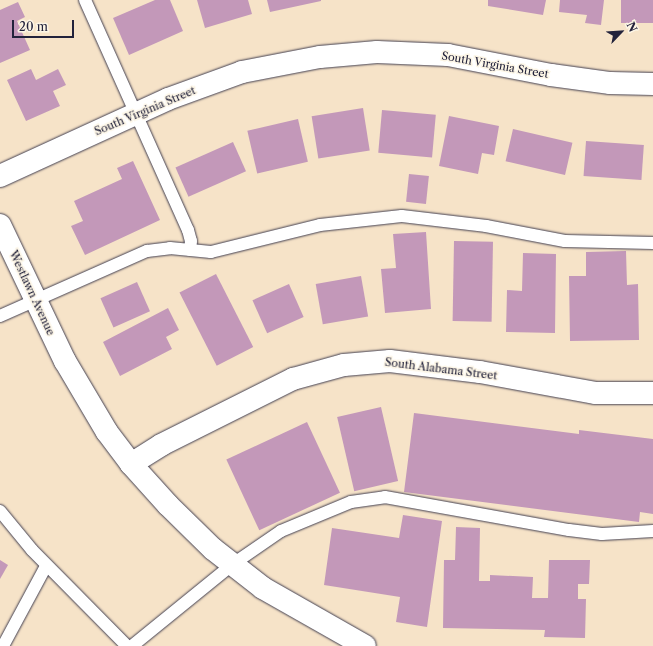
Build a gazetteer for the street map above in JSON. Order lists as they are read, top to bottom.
{
  "streets": {
    "street": ["South Virginia Street", "Westlawn Avenue", "South Alabama Street"]
  },
  "crossings": [
    ["Westlawn Avenue", "South Alabama Street"]
  ],
  "scale_bar": "20 m",
  "north": "top right"
}
